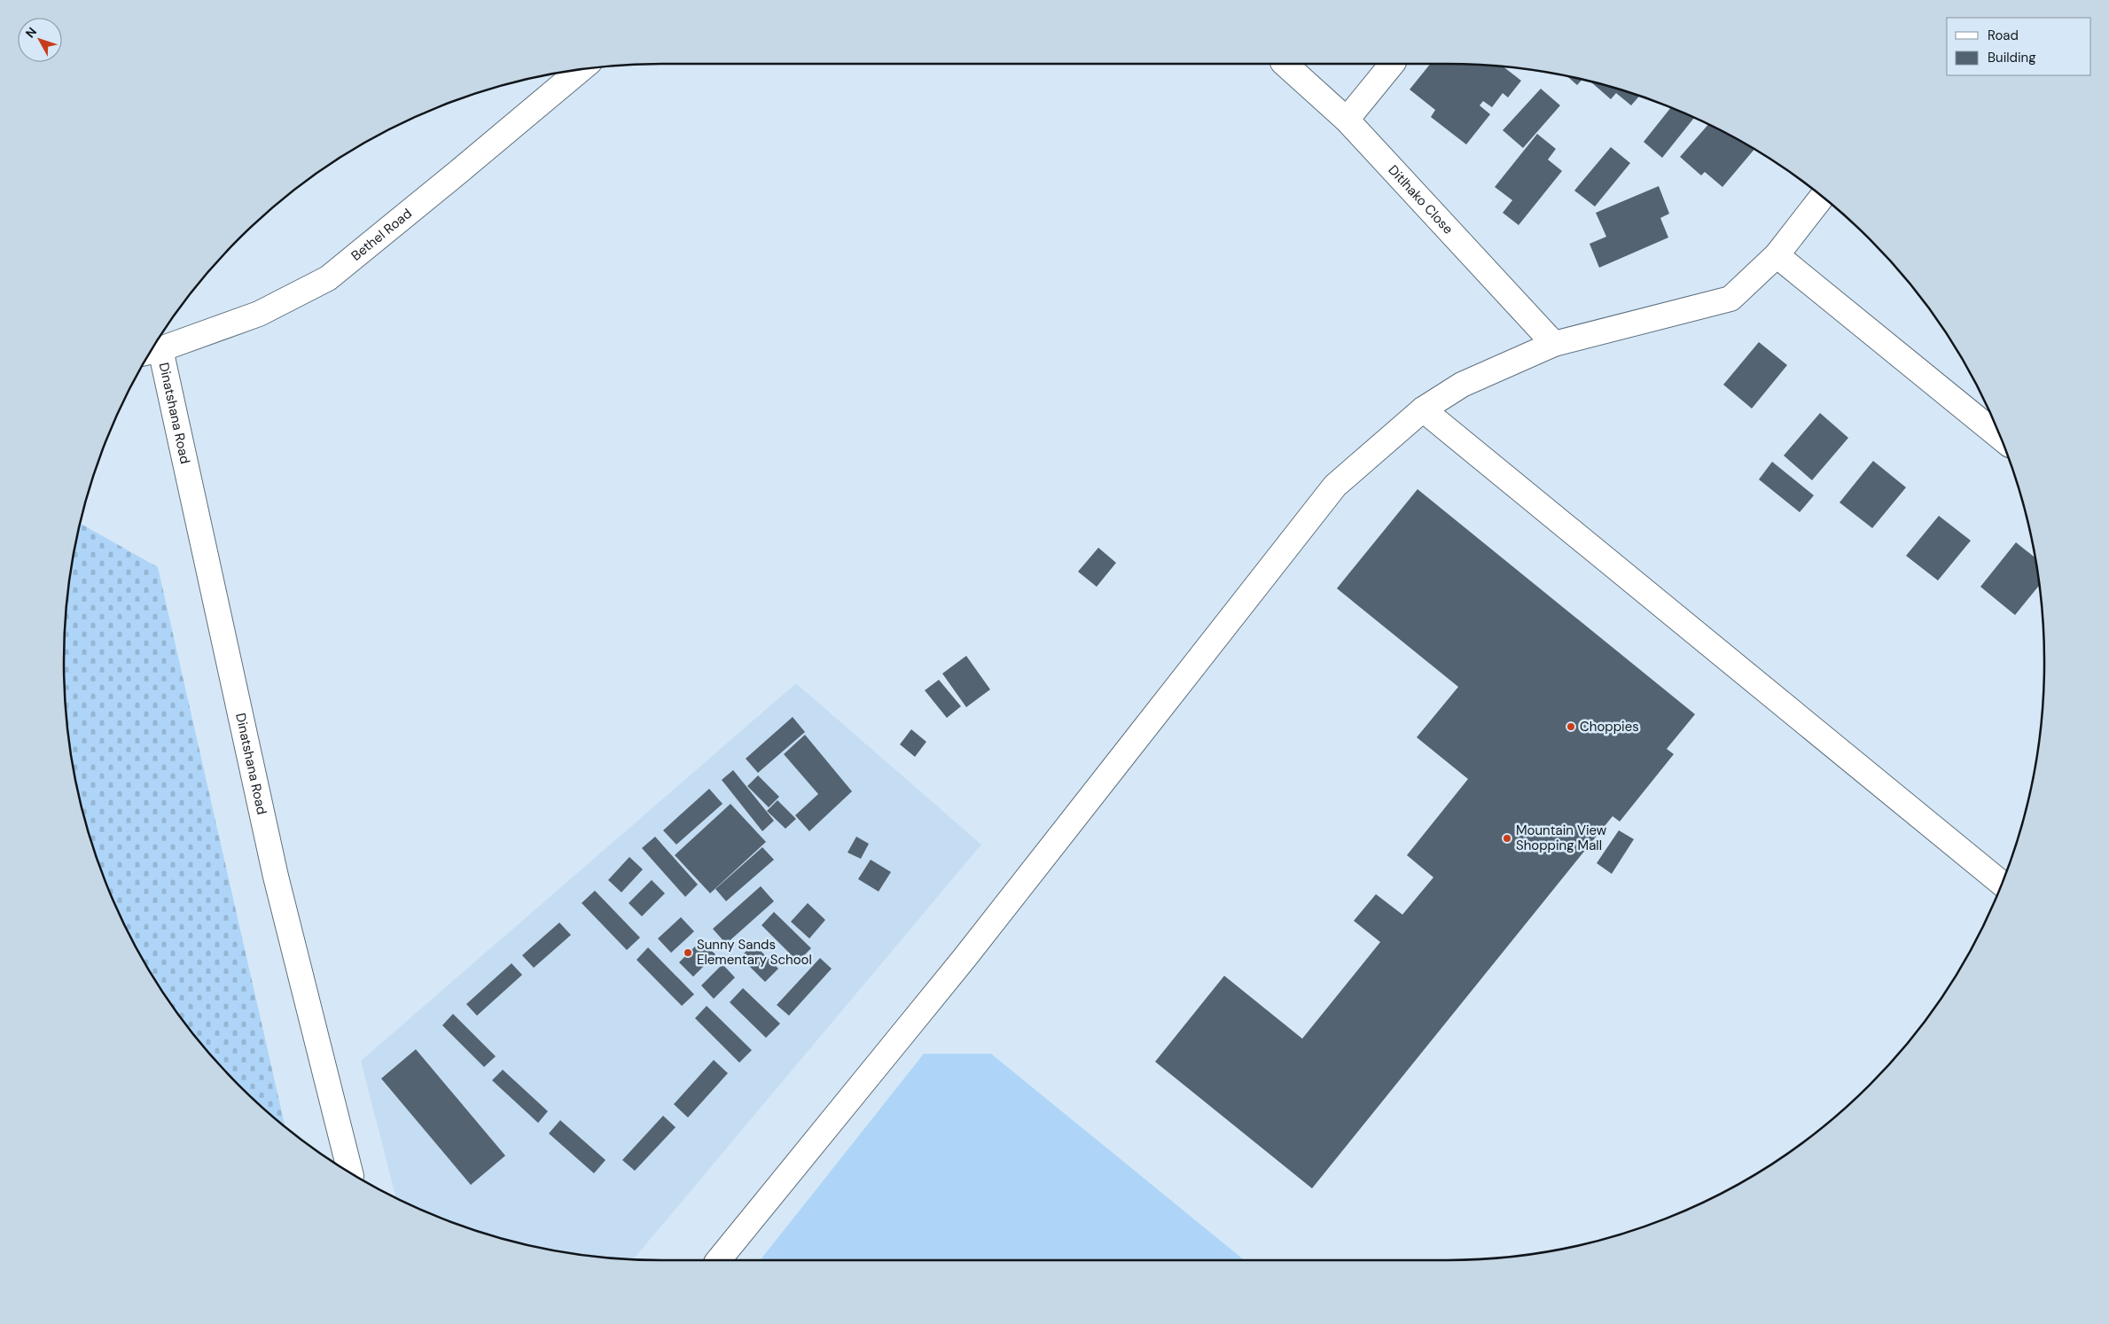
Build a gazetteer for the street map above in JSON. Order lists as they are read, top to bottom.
{
  "streets": {
    "street": ["Ditlhako Close", "Bethel Road", "Dinatshana Road"]
  },
  "places": ["Choppies", "Mountain View Shopping Mall", "Sunny Sands Elementary School"],
  "legend": ["Road", "Building"],
  "north": "top left"
}
